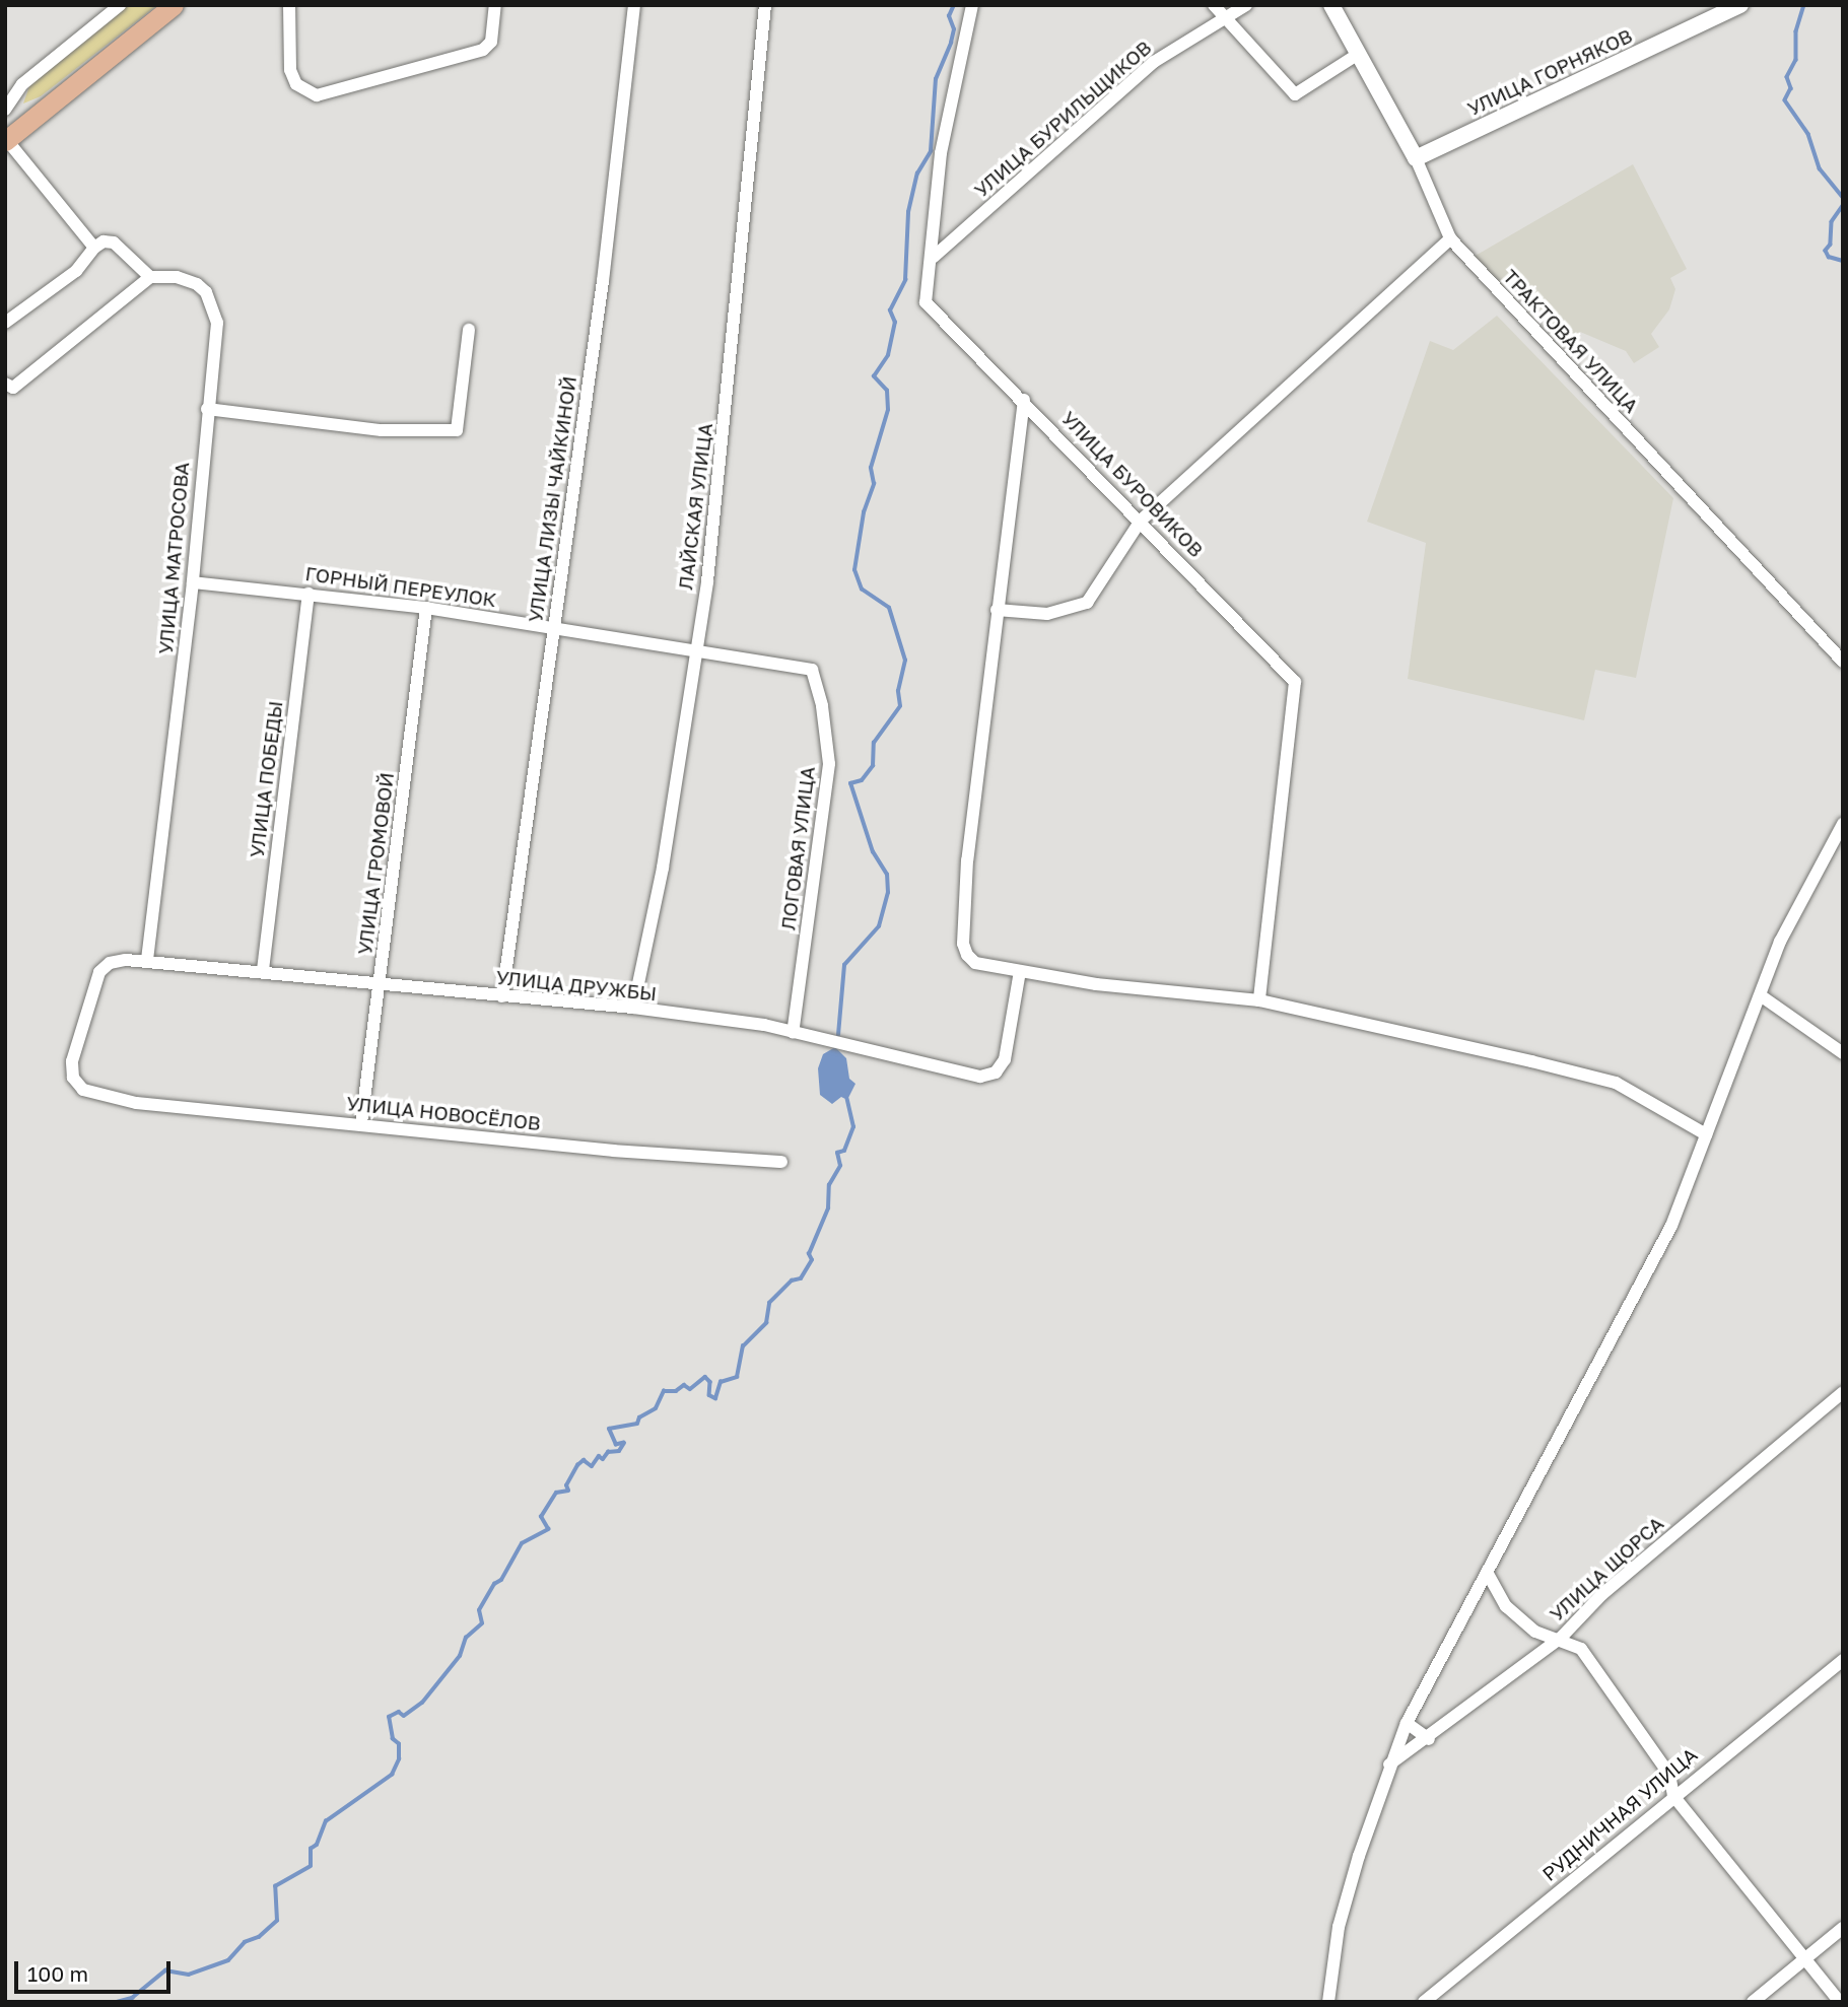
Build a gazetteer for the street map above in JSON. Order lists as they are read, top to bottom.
{
  "streets": {
    "street": [
      "УЛИЦА ГОРНЯКОВ",
      "УЛИЦА БУРИЛЬЩИКОВ",
      "ТРАКТОВАЯ УЛИЦА",
      "УЛИЦА БУРОВИКОВ",
      "УЛИЦА ЛИЗЫ ЧАЙКИНОЙ",
      "ЛАЙСКАЯ УЛИЦА",
      "УЛИЦА МАТРОСОВА",
      "ГОРНЫЙ ПЕРЕУЛОК",
      "УЛИЦА ПОБЕДЫ",
      "ЛОГОВАЯ УЛИЦА",
      "УЛИЦА ГРОМОВОЙ",
      "УЛИЦА ДРУЖБЫ",
      "УЛИЦА НОВОСЁЛОВ",
      "УЛИЦА ЩОРСА",
      "РУДНИЧНАЯ УЛИЦА"
    ]
  },
  "crossings": [
    ["УЛИЦА ГОРНЯКОВ", "ТРАКТОВАЯ УЛИЦА"],
    ["УЛИЦА БУРИЛЬЩИКОВ", "УЛИЦА БУРОВИКОВ"],
    ["УЛИЦА ЛИЗЫ ЧАЙКИНОЙ", "ГОРНЫЙ ПЕРЕУЛОК"],
    ["УЛИЦА ЛИЗЫ ЧАЙКИНОЙ", "УЛИЦА ДРУЖБЫ"],
    ["ЛАЙСКАЯ УЛИЦА", "ГОРНЫЙ ПЕРЕУЛОК"],
    ["ЛАЙСКАЯ УЛИЦА", "УЛИЦА ДРУЖБЫ"],
    ["УЛИЦА МАТРОСОВА", "ГОРНЫЙ ПЕРЕУЛОК"],
    ["УЛИЦА МАТРОСОВА", "УЛИЦА ДРУЖБЫ"],
    ["ГОРНЫЙ ПЕРЕУЛОК", "УЛИЦА ПОБЕДЫ"],
    ["ГОРНЫЙ ПЕРЕУЛОК", "ЛОГОВАЯ УЛИЦА"],
    ["ГОРНЫЙ ПЕРЕУЛОК", "УЛИЦА ГРОМОВОЙ"],
    ["УЛИЦА ПОБЕДЫ", "УЛИЦА ДРУЖБЫ"],
    ["ЛОГОВАЯ УЛИЦА", "УЛИЦА ДРУЖБЫ"],
    ["УЛИЦА ГРОМОВОЙ", "УЛИЦА ДРУЖБЫ"],
    ["УЛИЦА ГРОМОВОЙ", "УЛИЦА НОВОСЁЛОВ"],
    ["УЛИЦА ДРУЖБЫ", "УЛИЦА НОВОСЁЛОВ"]
  ],
  "scale_bar": "100 m"
}
